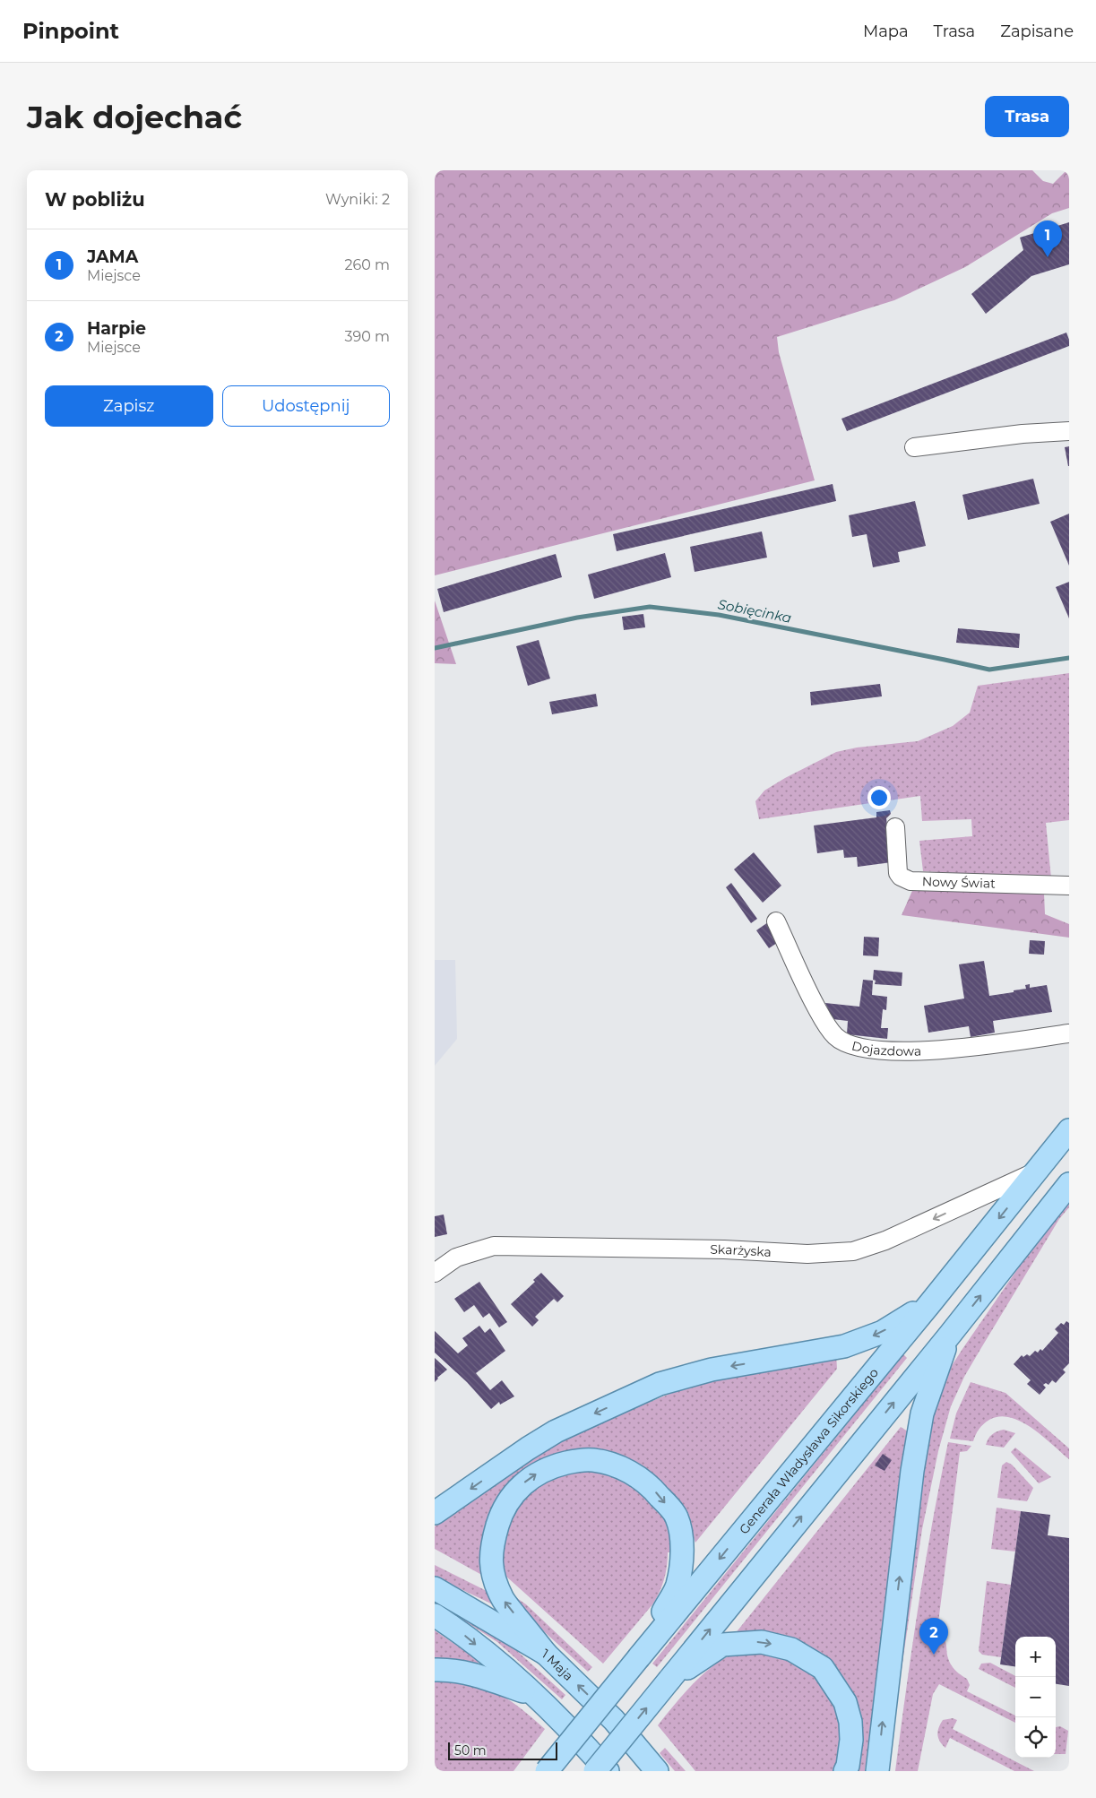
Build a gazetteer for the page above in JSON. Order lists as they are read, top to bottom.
{
  "streets": {
    "main road": ["Generała Władysława Sikorskiego", "1 Maja"],
    "street": ["Nowy Świat", "Dojazdowa", "Skarżyska"]
  },
  "crossings": [
    ["Skarżyska", "Generała Władysława Sikorskiego"]
  ],
  "one_way": ["Skarżyska"],
  "water": ["Sobięcinka"],
  "scale_bar": "50 m",
  "page": {
    "header": "Pinpoint",
    "nav": ["Mapa", "Trasa", "Zapisane"],
    "buttons": [
      "Trasa",
      ["Zapisz", "Udostępnij"]
    ],
    "title": "Jak dojechać",
    "heading": ["W pobliżu", "Wyniki: 2"],
    "pins": ["1", "2"],
    "list": [
      {
        "mark": "1",
        "name": "JAMA",
        "note": "Miejsce",
        "value": "260 m"
      },
      {
        "mark": "2",
        "name": "Harpie",
        "note": "Miejsce",
        "value": "390 m"
      }
    ],
    "map_buttons": ["+", "−"],
    "scale": "50 m"
  }
}
